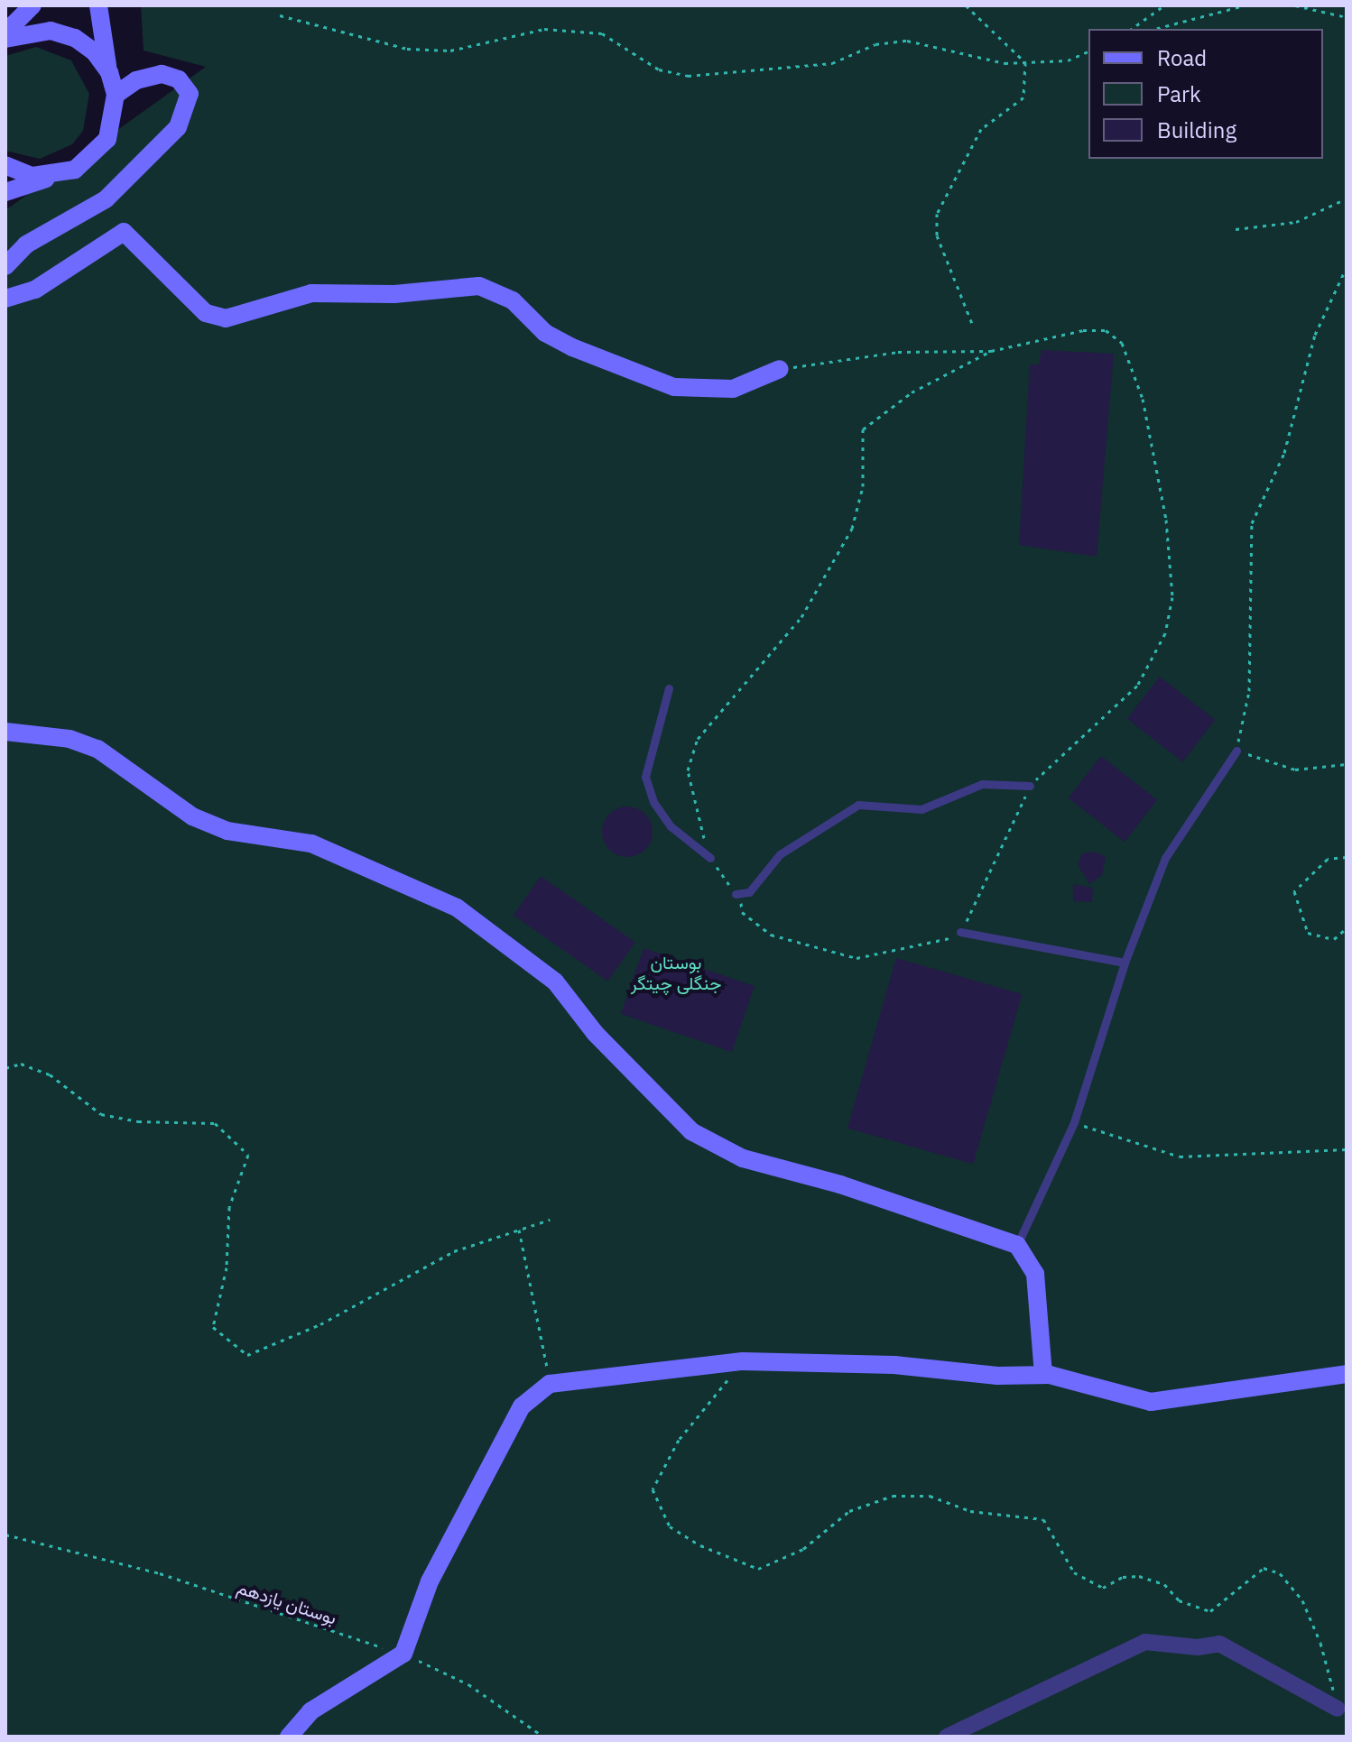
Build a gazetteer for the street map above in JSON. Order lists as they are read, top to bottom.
{
  "streets": {
    "path": ["بوستان یازدهم"]
  },
  "parks": ["بوستان جنگلی چیتگر"],
  "legend": ["Road", "Park", "Building"]
}
